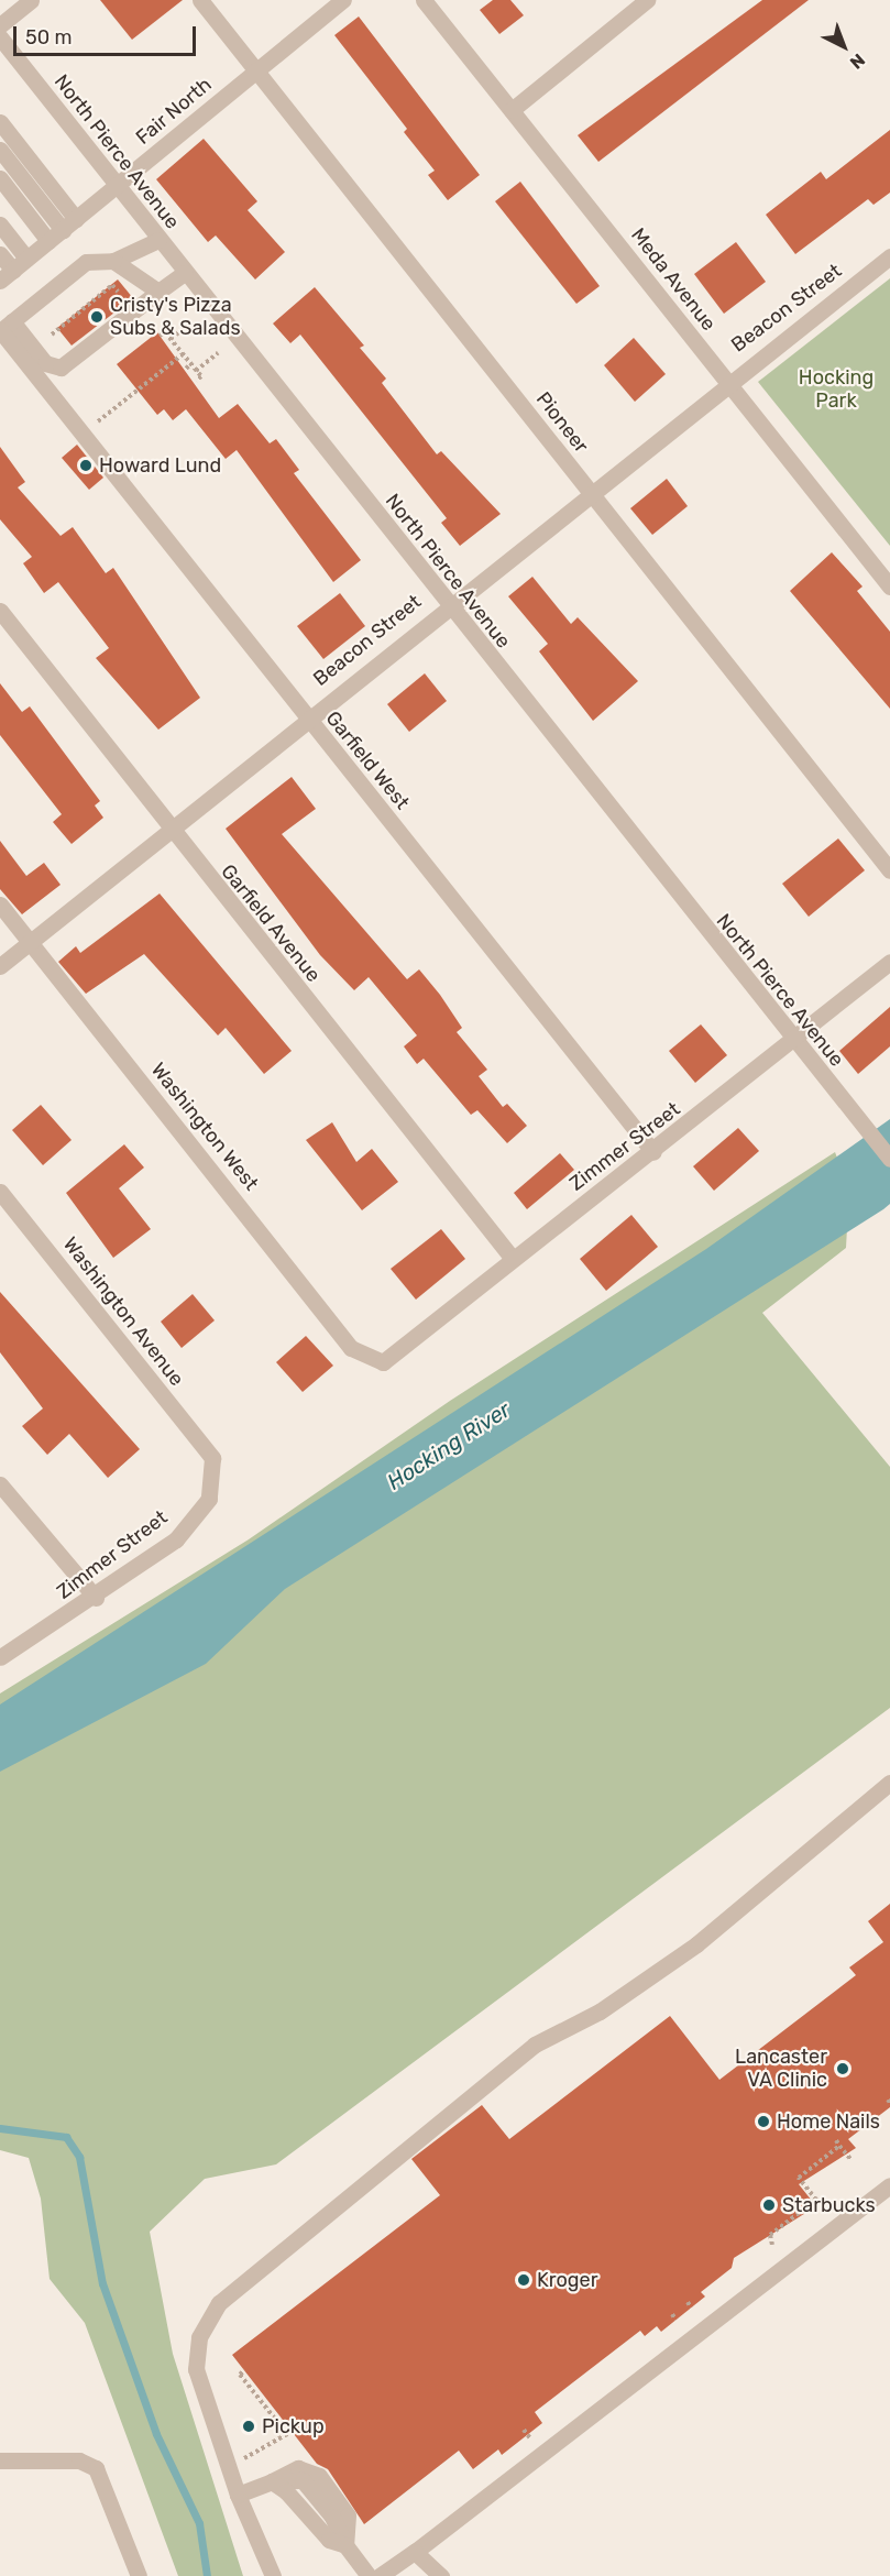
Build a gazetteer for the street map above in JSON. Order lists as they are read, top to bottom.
{
  "streets": {
    "street": [
      "Fair North",
      "North Pierce Avenue",
      "Meda Avenue",
      "Beacon Street",
      "Pioneer",
      "Garfield West",
      "Garfield Avenue",
      "Washington West",
      "Zimmer Street",
      "Washington Avenue"
    ]
  },
  "crossings": [
    ["Fair North", "North Pierce Avenue"],
    ["Fair North", "Pioneer"],
    ["North Pierce Avenue", "Beacon Street"],
    ["North Pierce Avenue", "Zimmer Street"],
    ["Meda Avenue", "Beacon Street"],
    ["Beacon Street", "Pioneer"],
    ["Beacon Street", "Garfield West"],
    ["Beacon Street", "Garfield Avenue"],
    ["Beacon Street", "Washington West"],
    ["Garfield West", "Zimmer Street"],
    ["Garfield Avenue", "Zimmer Street"],
    ["Washington West", "Zimmer Street"],
    ["Zimmer Street", "Washington Avenue"]
  ],
  "water": ["Hocking River"],
  "parks": ["Hocking Park"],
  "places": [
    "Cristy's Pizza Subs & Salads",
    "Howard Lund",
    "Lancaster VA Clinic",
    "Home Nails",
    "Starbucks",
    "Kroger",
    "Pickup"
  ],
  "scale_bar": "50 m",
  "north": "bottom right"
}
